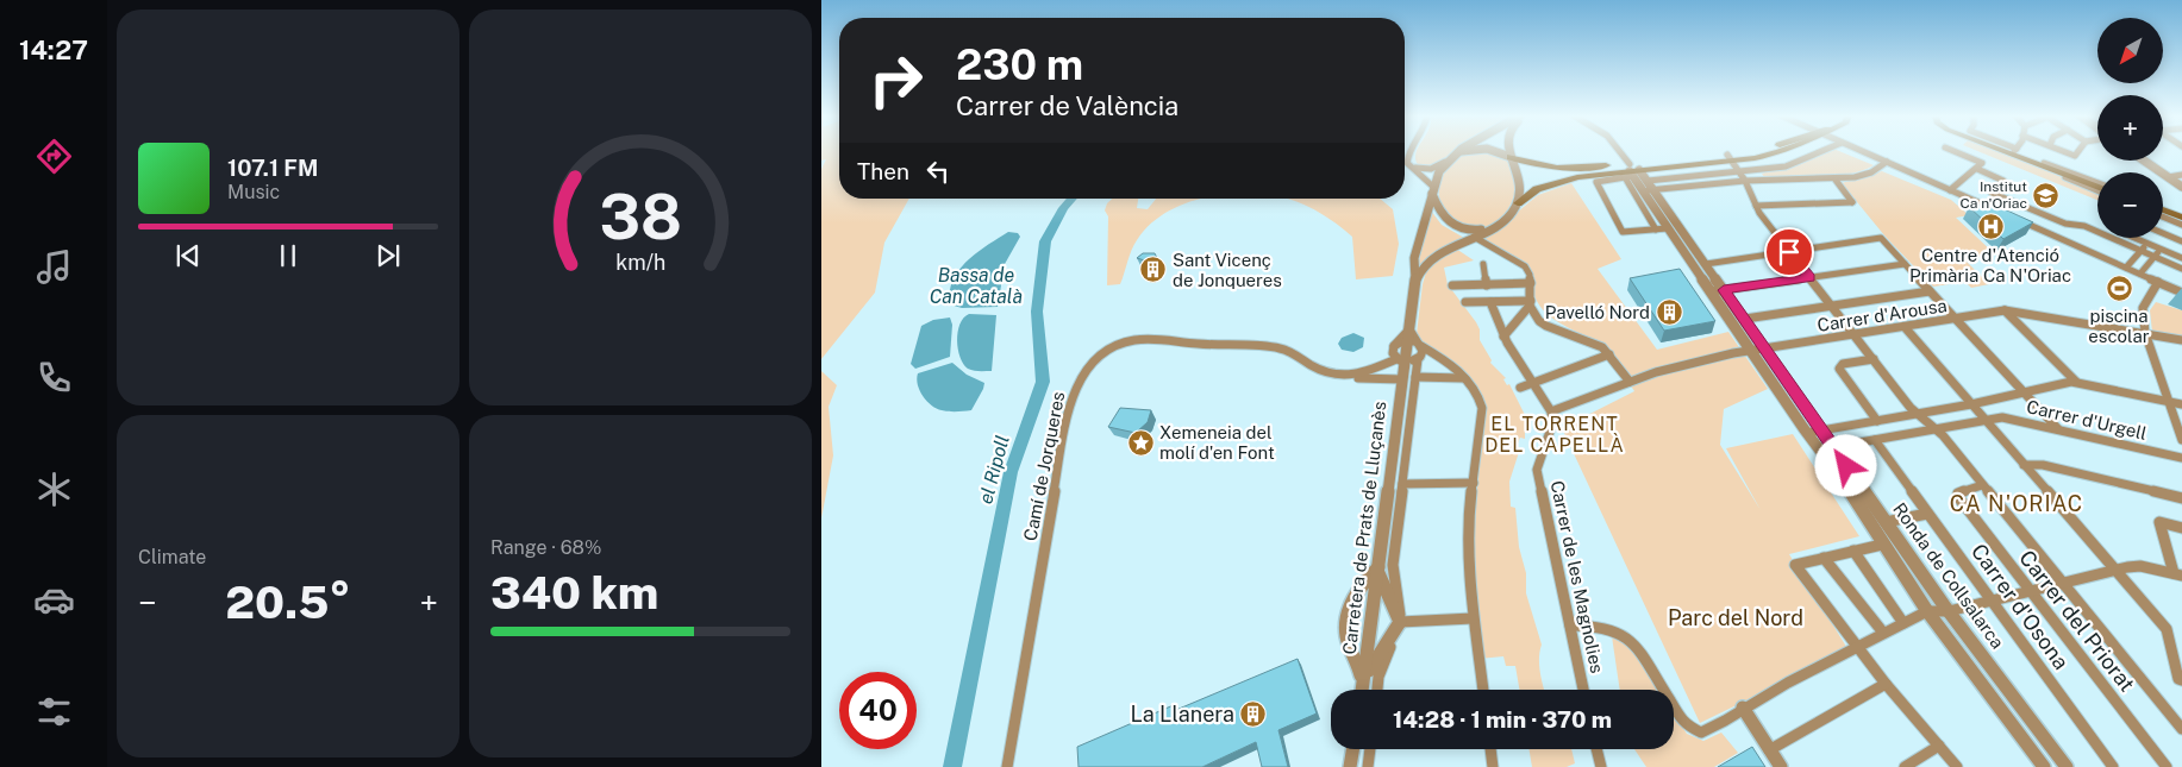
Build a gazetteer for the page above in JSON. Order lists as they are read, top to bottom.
{
  "streets": {
    "street": [
      "Carrer d'Arousa",
      "Carrer d'Urgell",
      "Camí de Jorqueres",
      "Carretera de Prats de Lluçanès",
      "Ronda de Collsalarca",
      "Carrer de les Magnolies",
      "Carrer d'Osona",
      "Carrer del Priorat"
    ]
  },
  "crossings": [
    ["Carrer d'Arousa", "Ronda de Collsalarca"],
    ["Carrer d'Arousa", "Carrer de les Magnolies"],
    ["Carrer d'Urgell", "Ronda de Collsalarca"],
    ["Carrer d'Urgell", "Carrer d'Osona"],
    ["Camí de Jorqueres", "Carretera de Prats de Lluçanès"]
  ],
  "districts": ["EL TORRENT DEL CAPELLÀ", "CA N'ORIAC"],
  "water": ["Bassa de Can Català", "el Ripoll"],
  "parks": ["Parc del Nord"],
  "places": {
    "school or university": ["Institut Ca n'Oriac"],
    "hospital": ["Centre d'Atenció Primària Ca N'Oriac"],
    "building": ["Sant Vicenç de Jonqueres", "Pavelló Nord", "La Llanera"],
    "sports": ["piscina escolar"],
    "place": ["Xemeneia del molí d'en Font"]
  },
  "north": "bottom left",
  "page": {
    "tabs": "14:27",
    "map_buttons": ["+", "−"],
    "turn": ["230 m", "Carrer de València"],
    "song": ["107.1 FM", "Music"],
    "then": "Then",
    "tile": [
      "Climate",
      ["Range · 68%", "340 km"]
    ],
    "heat": ["−", "20.5°", "+"],
    "limit": "40",
    "trip": "14:28 · 1 min · 370 m",
    "gauge": ["38", "km/h"]
  }
}
